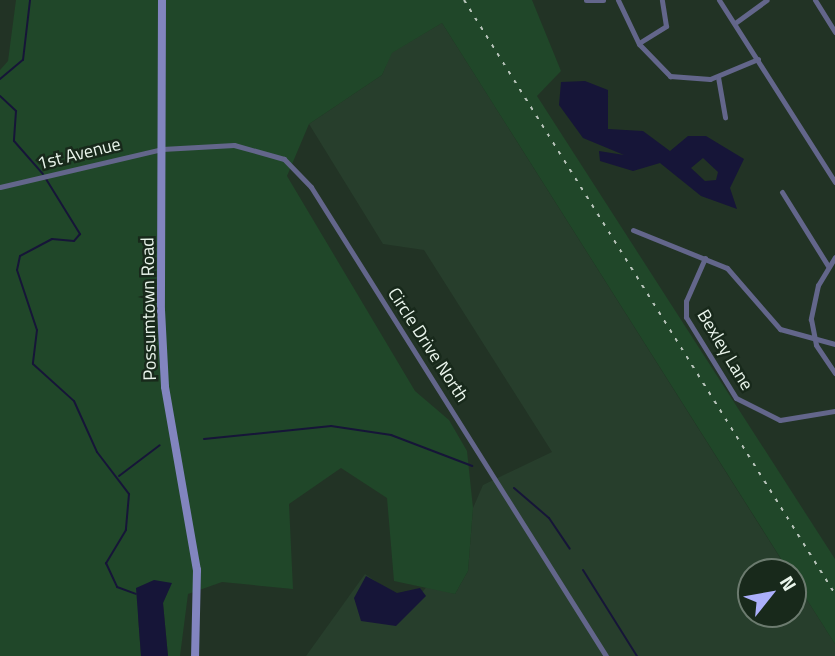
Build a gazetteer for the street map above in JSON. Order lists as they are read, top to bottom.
{
  "streets": {
    "main road": ["Possumtown Road"],
    "street": ["1st Avenue", "Circle Drive North", "Bexley Lane"]
  },
  "crossings": [
    ["1st Avenue", "Possumtown Road"],
    ["1st Avenue", "Circle Drive North"],
    ["Possumtown Road", "Circle Drive North"]
  ],
  "north": "top right"
}
